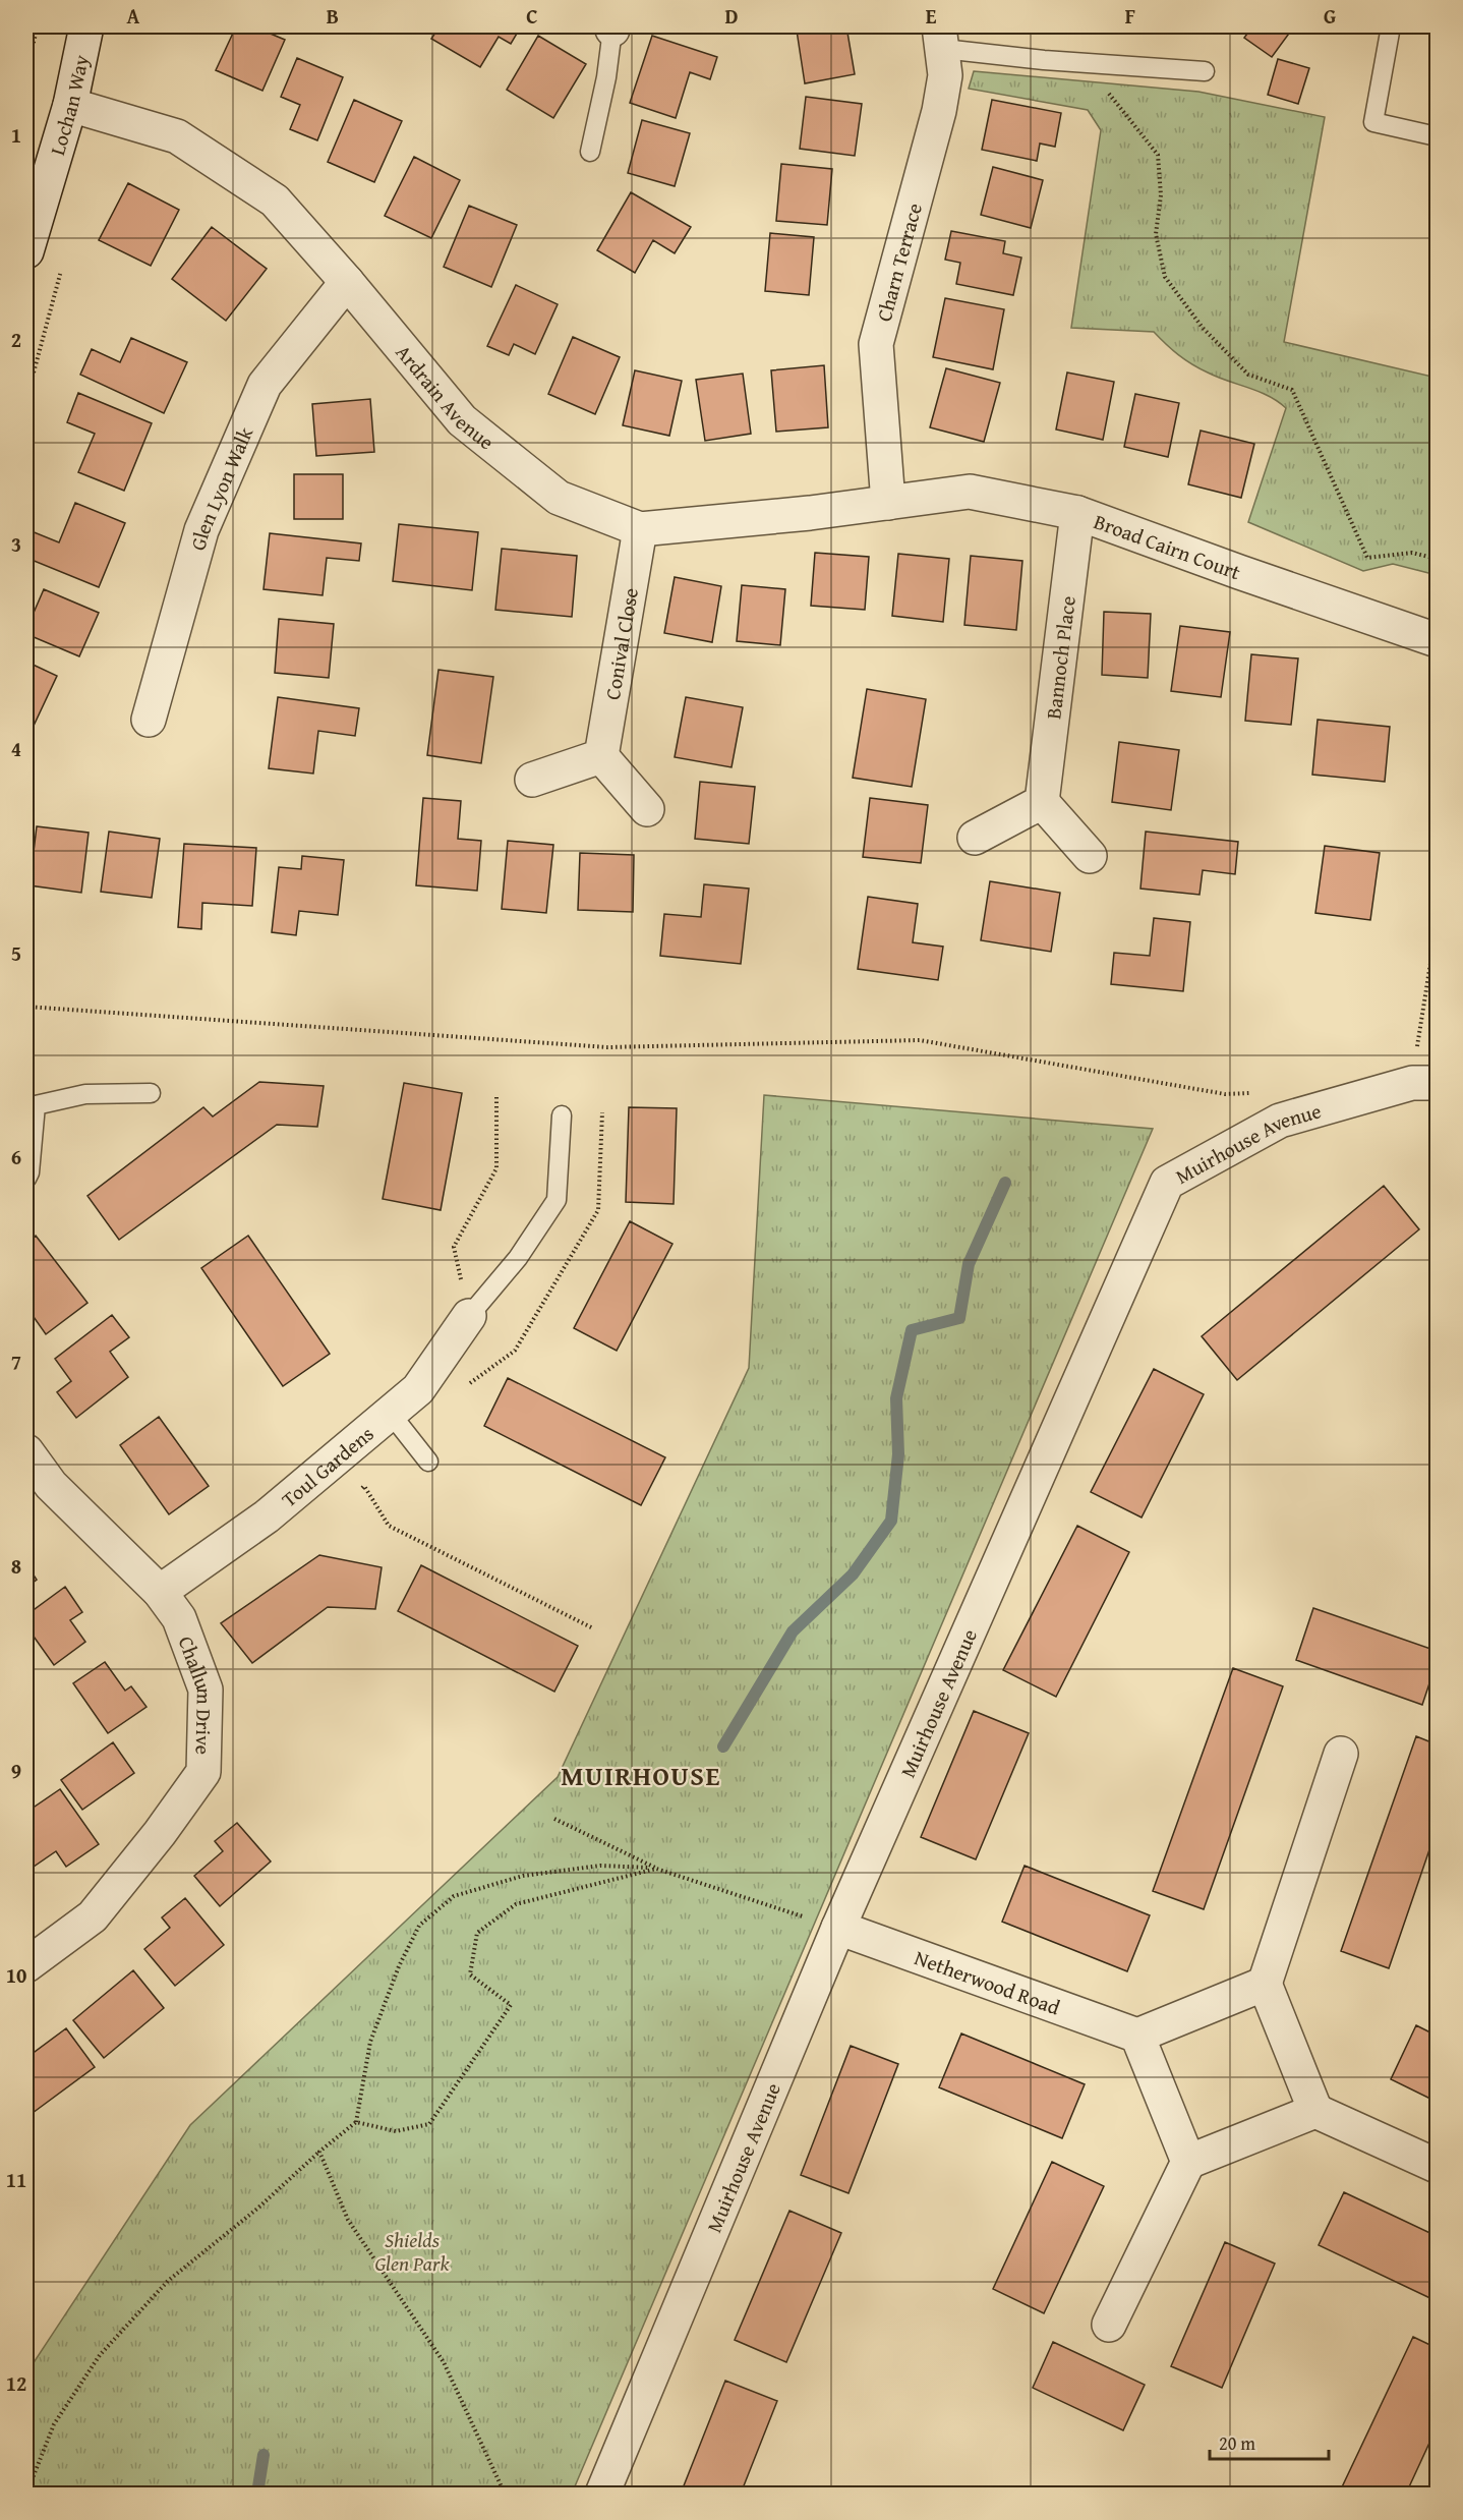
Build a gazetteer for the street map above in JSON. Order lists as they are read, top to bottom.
{
  "streets": {
    "street": [
      "Lochan Way",
      "Charn Terrace",
      "Ardrain Avenue",
      "Glen Lyon Walk",
      "Broad Cairn Court",
      "Conival Close",
      "Bannoch Place",
      "Muirhouse Avenue",
      "Toul Gardens",
      "Challum Drive",
      "Netherwood Road"
    ]
  },
  "crossings": [
    ["Lochan Way", "Ardrain Avenue"],
    ["Charn Terrace", "Ardrain Avenue"],
    ["Charn Terrace", "Broad Cairn Court"],
    ["Ardrain Avenue", "Glen Lyon Walk"],
    ["Ardrain Avenue", "Broad Cairn Court"],
    ["Ardrain Avenue", "Conival Close"],
    ["Broad Cairn Court", "Bannoch Place"],
    ["Muirhouse Avenue", "Netherwood Road"],
    ["Toul Gardens", "Challum Drive"]
  ],
  "districts": ["MUIRHOUSE"],
  "parks": ["Shields Glen Park"],
  "scale_bar": "20 m",
  "grid": {
    "columns": [
      "A",
      "B",
      "C",
      "D",
      "E",
      "F",
      "G"
    ],
    "rows": [
      "1",
      "2",
      "3",
      "4",
      "5",
      "6",
      "7",
      "8",
      "9",
      "10",
      "11",
      "12"
    ]
  }
}
